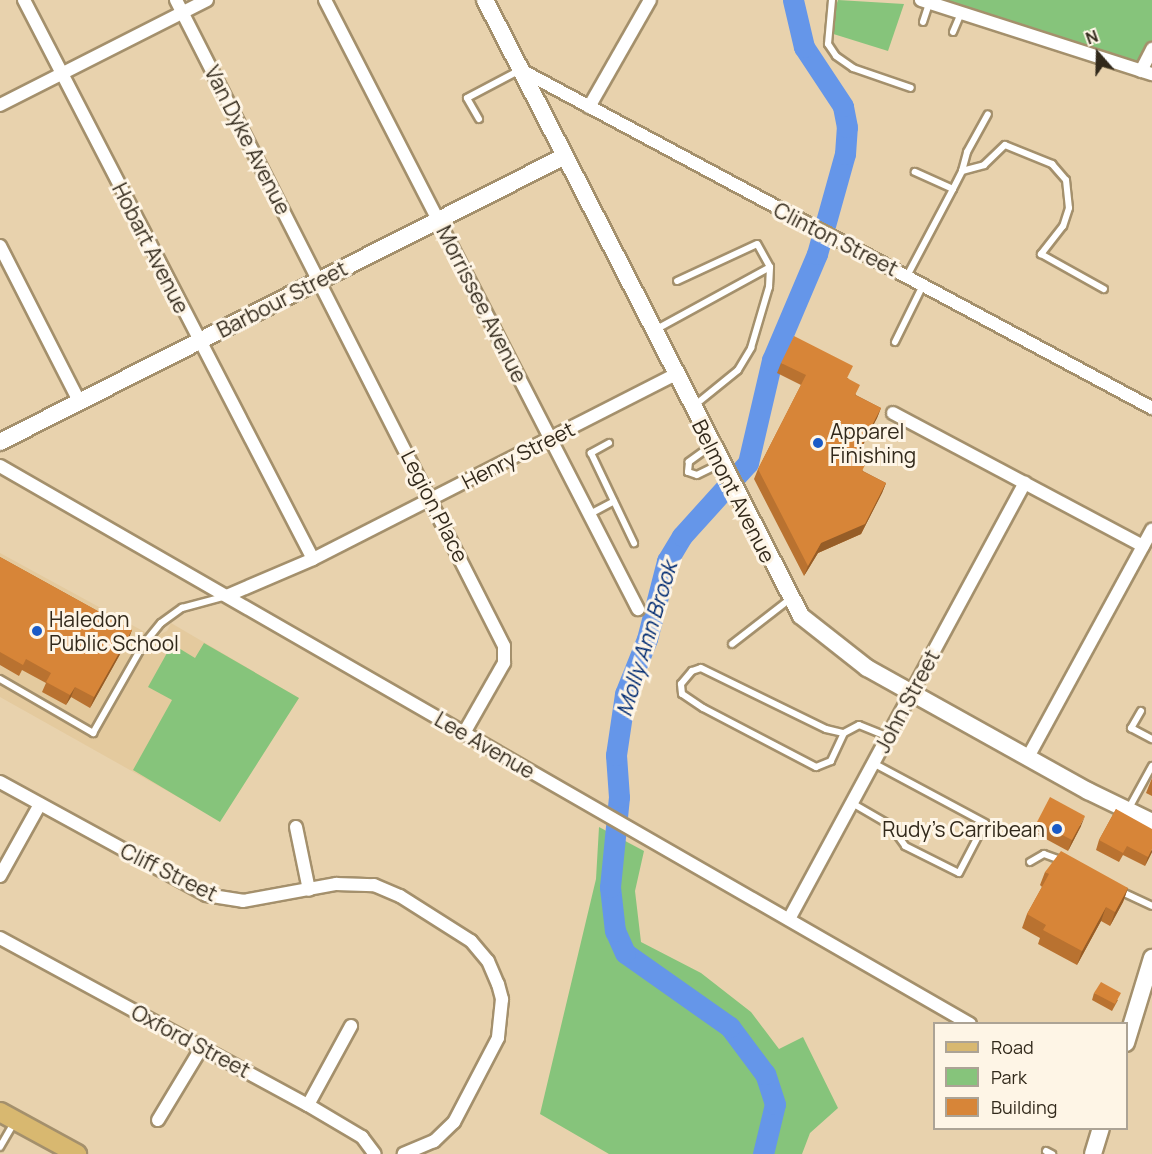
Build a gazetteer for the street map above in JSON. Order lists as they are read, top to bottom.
{
  "streets": {
    "main road": ["Barbour Street", "Belmont Avenue"],
    "street": [
      "Van Dyke Avenue",
      "Clinton Street",
      "Hobart Avenue",
      "Morrissee Avenue",
      "Henry Street",
      "Legion Place",
      "John Street",
      "Lee Avenue",
      "Cliff Street",
      "Oxford Street"
    ]
  },
  "crossings": [
    ["Van Dyke Avenue", "Barbour Street"],
    ["Van Dyke Avenue", "Legion Place"],
    ["Clinton Street", "Belmont Avenue"],
    ["Hobart Avenue", "Barbour Street"],
    ["Hobart Avenue", "Henry Street"],
    ["Barbour Street", "Morrissee Avenue"],
    ["Barbour Street", "Belmont Avenue"],
    ["Barbour Street", "Legion Place"],
    ["Morrissee Avenue", "Henry Street"],
    ["Henry Street", "Belmont Avenue"],
    ["Henry Street", "Legion Place"],
    ["Henry Street", "Lee Avenue"],
    ["Belmont Avenue", "John Street"],
    ["Legion Place", "Lee Avenue"],
    ["John Street", "Lee Avenue"]
  ],
  "water": ["Molly Ann Brook"],
  "places": ["Apparel Finishing", "Haledon Public School", "Rudy's Carribean"],
  "legend": ["Road", "Park", "Building"],
  "north": "top"
}
